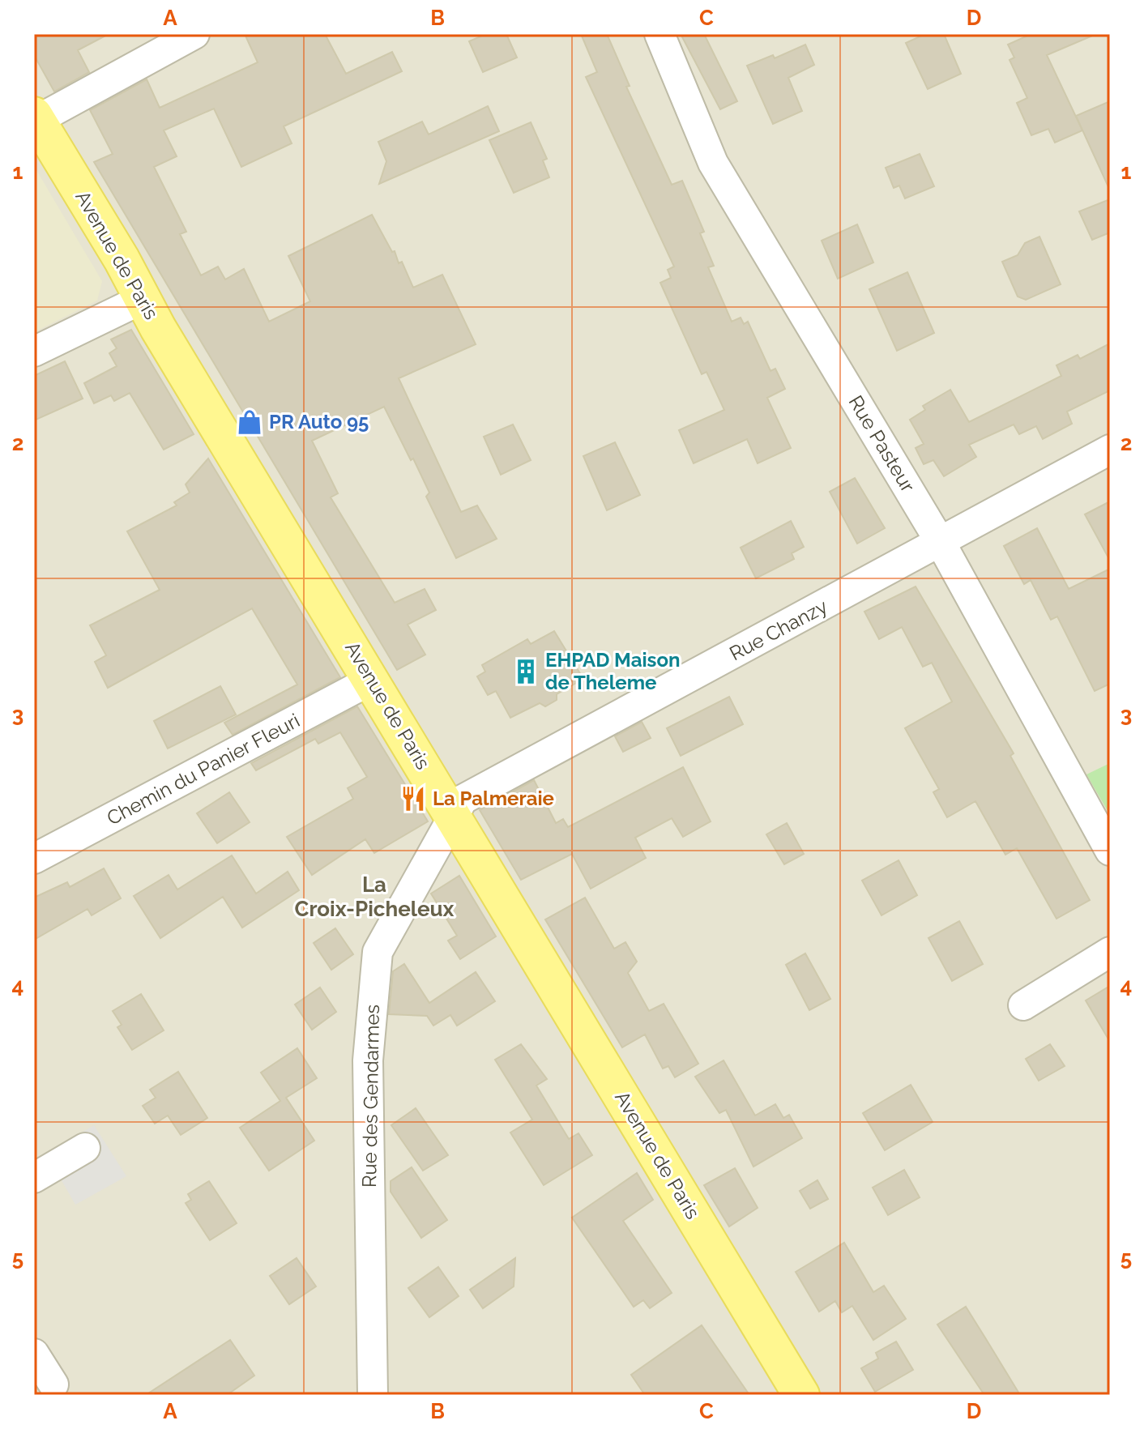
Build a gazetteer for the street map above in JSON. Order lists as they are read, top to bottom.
{
  "streets": {
    "main road": ["Avenue de Paris"],
    "street": [
      "Rue Pasteur",
      "Rue Chanzy",
      "Chemin du Panier Fleuri",
      "Rue des Gendarmes"
    ]
  },
  "crossings": [
    ["Avenue de Paris", "Rue Chanzy"],
    ["Avenue de Paris", "Chemin du Panier Fleuri"],
    ["Avenue de Paris", "Rue des Gendarmes"],
    ["Rue Pasteur", "Rue Chanzy"],
    ["Rue Chanzy", "Rue des Gendarmes"]
  ],
  "districts": ["La Croix-Picheleux"],
  "places": {
    "shop": ["PR Auto 95"],
    "building": ["EHPAD Maison de Theleme"],
    "restaurant": ["La Palmeraie"]
  },
  "grid": {
    "columns": [
      "A",
      "B",
      "C",
      "D"
    ],
    "rows": [
      "1",
      "2",
      "3",
      "4",
      "5"
    ]
  }
}
